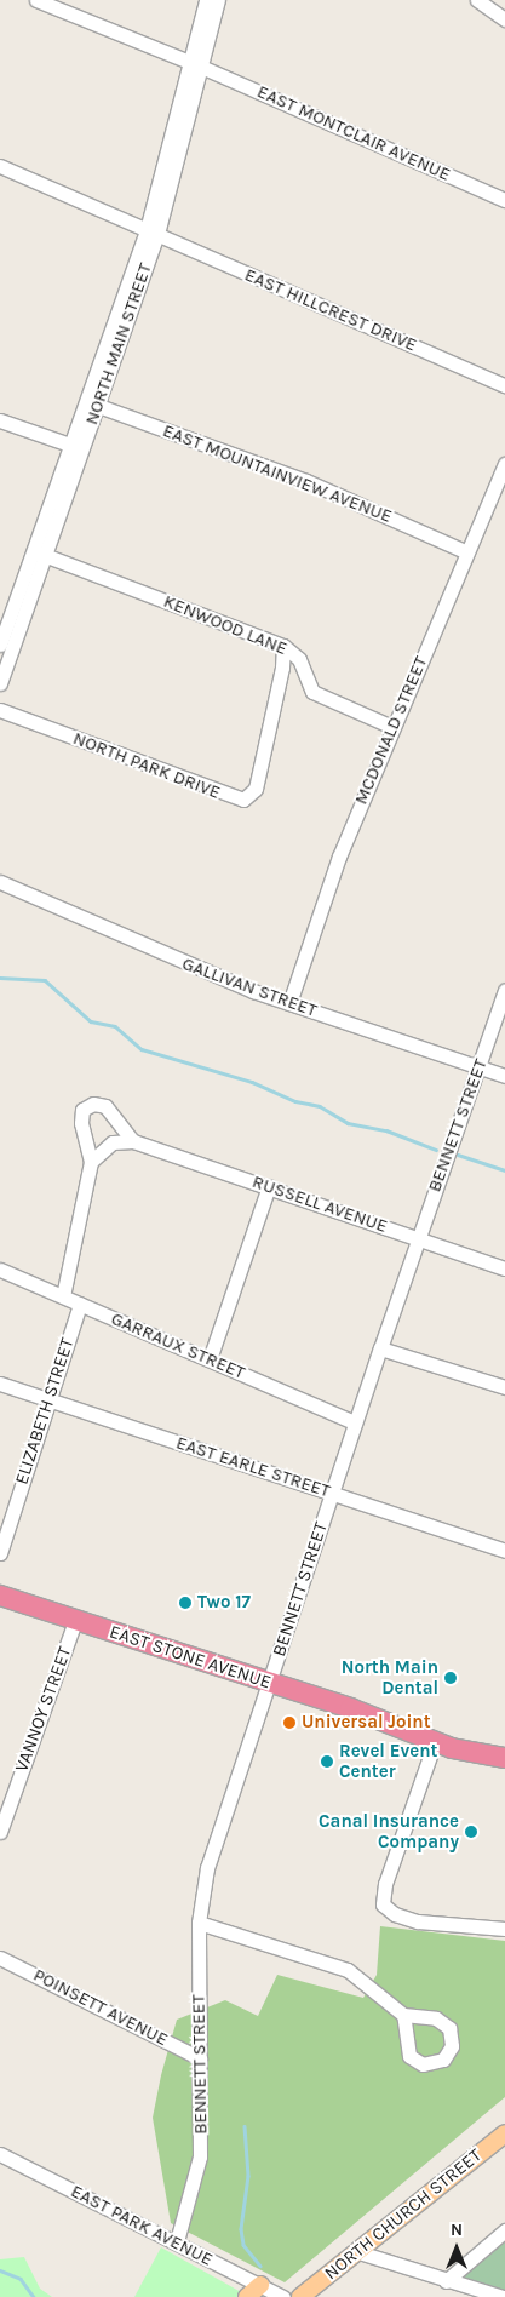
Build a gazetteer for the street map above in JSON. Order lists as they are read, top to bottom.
{
  "streets": {
    "highway": ["EAST STONE AVENUE"],
    "main road": ["NORTH CHURCH STREET"],
    "street": [
      "EAST MONTCLAIR AVENUE",
      "EAST HILLCREST DRIVE",
      "NORTH MAIN STREET",
      "EAST MOUNTAINVIEW AVENUE",
      "KENWOOD LANE",
      "MCDONALD STREET",
      "NORTH PARK DRIVE",
      "GALLIVAN STREET",
      "BENNETT STREET",
      "RUSSELL AVENUE",
      "GARRAUX STREET",
      "ELIZABETH STREET",
      "EAST EARLE STREET",
      "VANNOY STREET",
      "POINSETT AVENUE",
      "EAST PARK AVENUE"
    ]
  },
  "crossings": [
    ["EAST MONTCLAIR AVENUE", "NORTH MAIN STREET"],
    ["EAST HILLCREST DRIVE", "NORTH MAIN STREET"],
    ["NORTH MAIN STREET", "EAST MOUNTAINVIEW AVENUE"],
    ["NORTH MAIN STREET", "KENWOOD LANE"],
    ["EAST MOUNTAINVIEW AVENUE", "MCDONALD STREET"],
    ["KENWOOD LANE", "MCDONALD STREET"],
    ["KENWOOD LANE", "NORTH PARK DRIVE"],
    ["MCDONALD STREET", "GALLIVAN STREET"],
    ["GALLIVAN STREET", "BENNETT STREET"],
    ["BENNETT STREET", "RUSSELL AVENUE"],
    ["BENNETT STREET", "GARRAUX STREET"],
    ["BENNETT STREET", "EAST EARLE STREET"],
    ["BENNETT STREET", "EAST STONE AVENUE"],
    ["BENNETT STREET", "POINSETT AVENUE"],
    ["BENNETT STREET", "EAST PARK AVENUE"],
    ["GARRAUX STREET", "ELIZABETH STREET"],
    ["ELIZABETH STREET", "EAST EARLE STREET"],
    ["EAST STONE AVENUE", "VANNOY STREET"]
  ],
  "places": [
    "Two 17",
    "North Main Dental",
    "Universal Joint",
    "Revel Event Center",
    "Canal Insurance Company"
  ],
  "north": "top"
}
